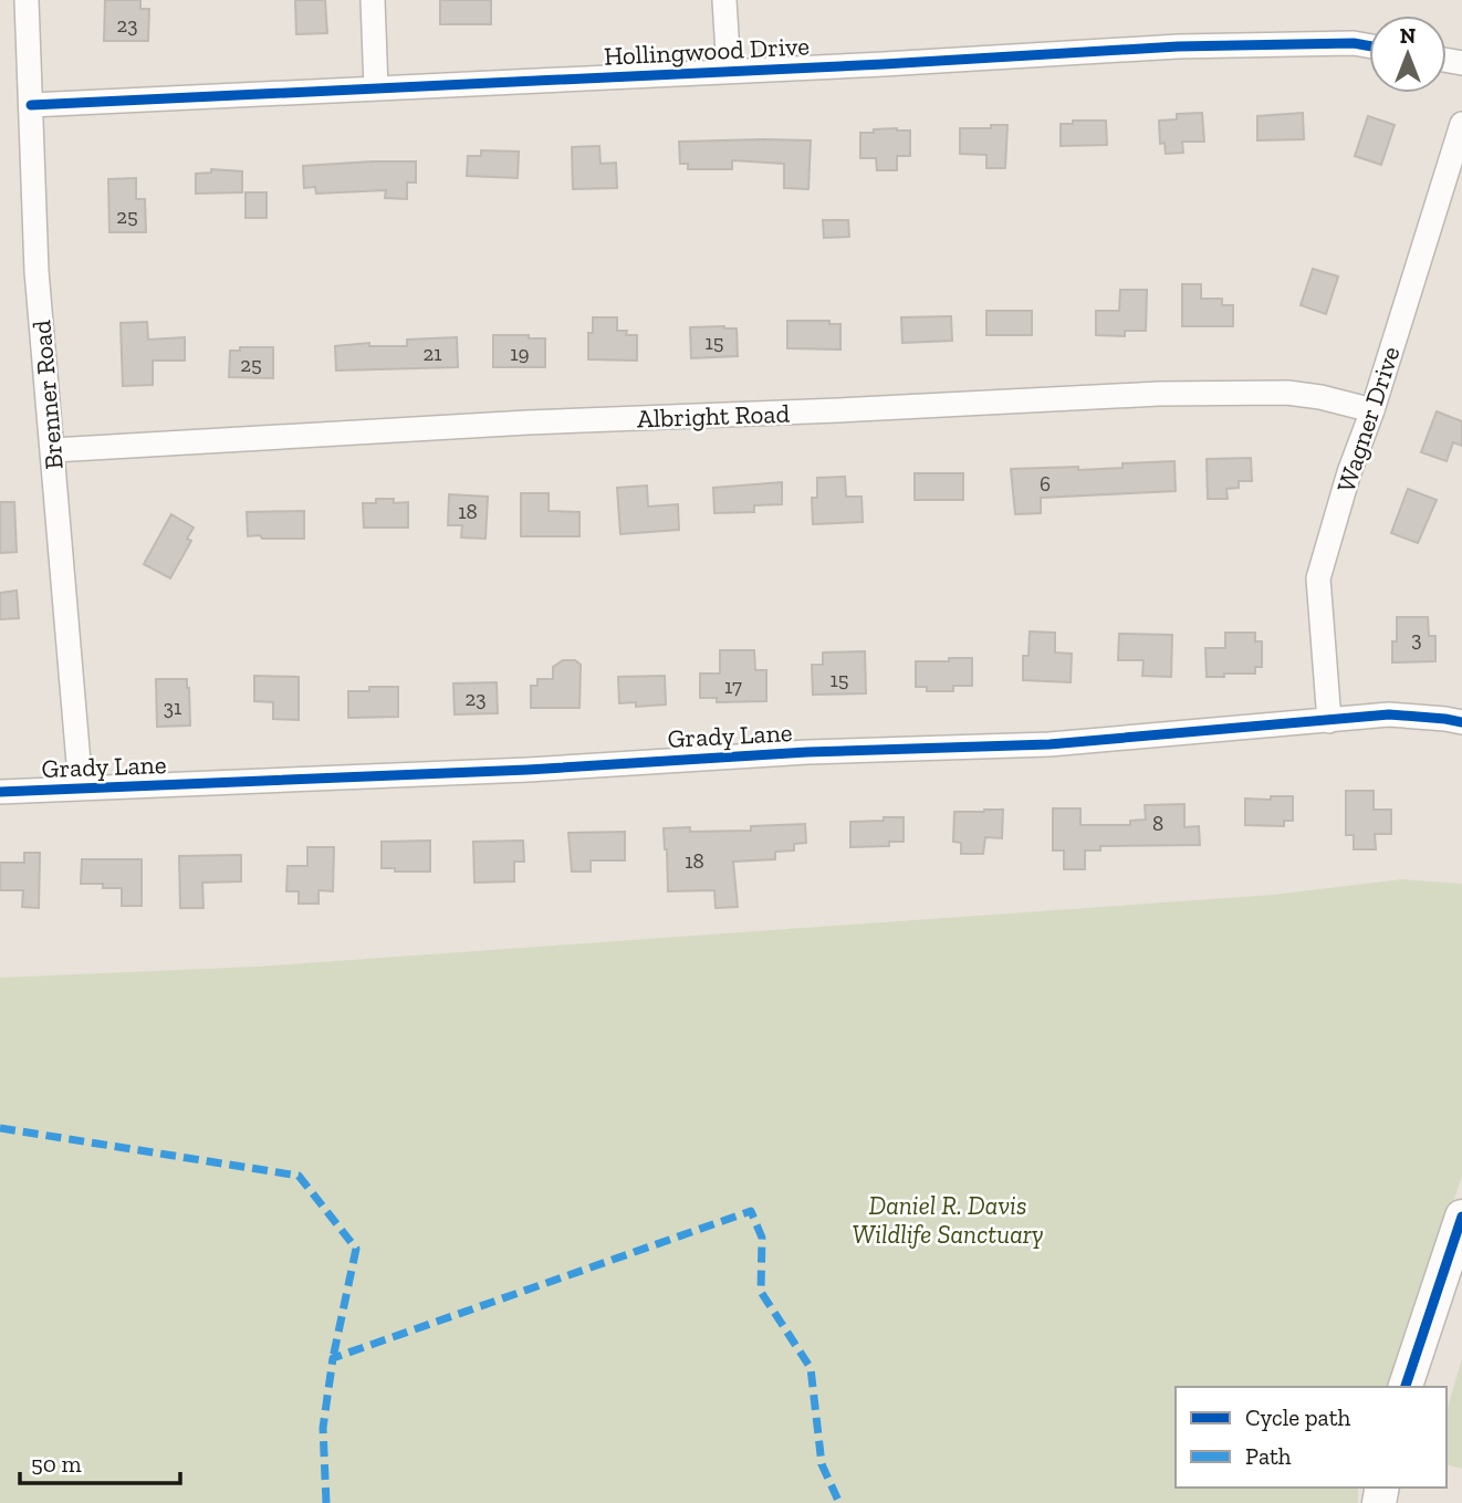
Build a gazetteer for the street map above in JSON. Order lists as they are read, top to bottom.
{
  "streets": {
    "street": [
      "Hollingwood Drive",
      "Brenner Road",
      "Albright Road",
      "Wagner Drive",
      "Grady Lane"
    ]
  },
  "crossings": [
    ["Hollingwood Drive", "Brenner Road"],
    ["Brenner Road", "Albright Road"],
    ["Brenner Road", "Grady Lane"],
    ["Albright Road", "Wagner Drive"],
    ["Wagner Drive", "Grady Lane"]
  ],
  "parks": ["Daniel R. Davis Wildlife Sanctuary"],
  "house_numbers": [
    "23",
    "25",
    "15",
    "21",
    "19",
    "25",
    "6",
    "18",
    "3",
    "15",
    "17",
    "23",
    "31",
    "8",
    "18"
  ],
  "legend": ["Cycle path", "Path"],
  "scale_bar": "50 m",
  "north": "top"
}
